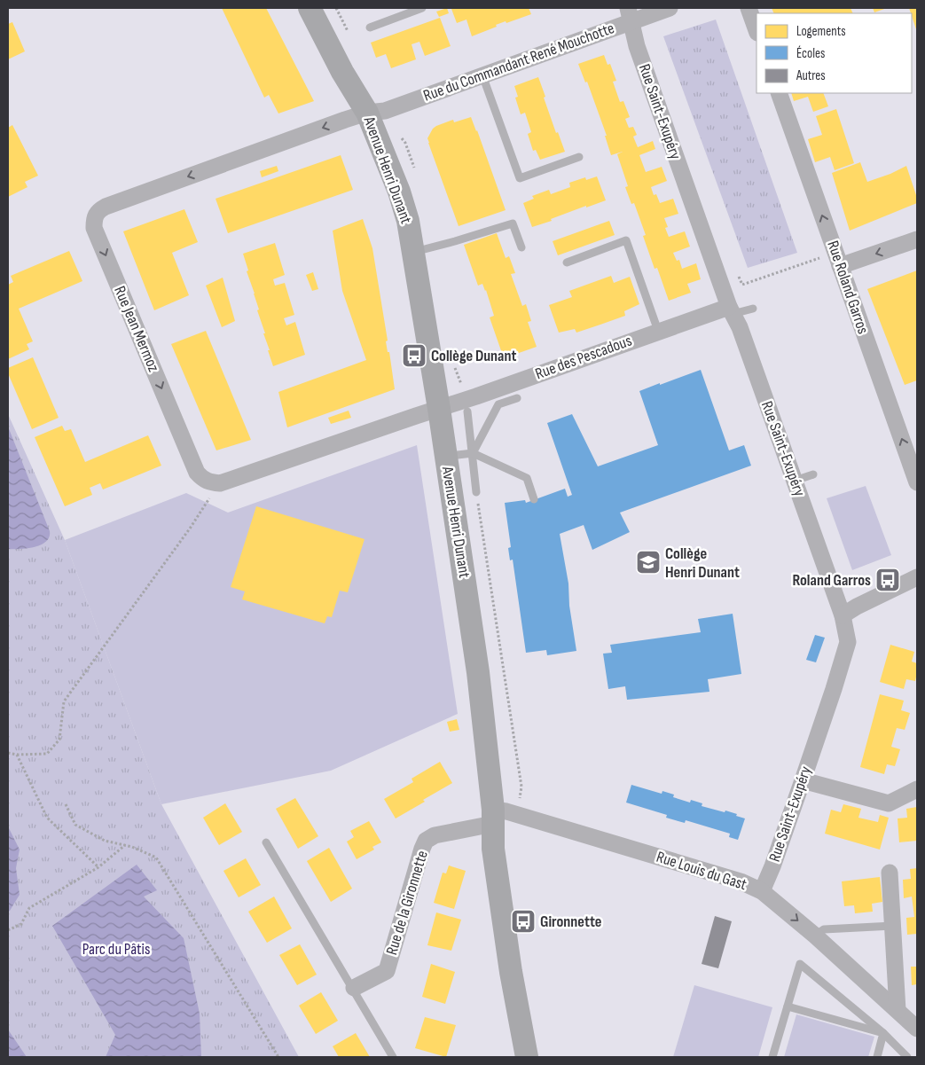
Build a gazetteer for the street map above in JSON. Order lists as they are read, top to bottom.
{
  "streets": {
    "street": [
      "Rue du Commandant René Mouchotte",
      "Rue Saint-Exupéry",
      "Avenue Henri Dunant",
      "Rue Roland Garros",
      "Rue Jean Mermoz",
      "Rue des Pescadous",
      "Rue Louis du Gast",
      "Rue de la Gironnette"
    ]
  },
  "crossings": [
    ["Rue du Commandant René Mouchotte", "Rue Saint-Exupéry"],
    ["Rue du Commandant René Mouchotte", "Avenue Henri Dunant"],
    ["Rue du Commandant René Mouchotte", "Rue Jean Mermoz"],
    ["Rue Saint-Exupéry", "Rue des Pescadous"],
    ["Rue Saint-Exupéry", "Rue Louis du Gast"],
    ["Avenue Henri Dunant", "Rue Jean Mermoz"],
    ["Avenue Henri Dunant", "Rue des Pescadous"],
    ["Avenue Henri Dunant", "Rue Louis du Gast"],
    ["Avenue Henri Dunant", "Rue de la Gironnette"],
    ["Rue Louis du Gast", "Rue de la Gironnette"]
  ],
  "one_way": ["Rue Roland Garros"],
  "parks": ["Parc du Pâtis"],
  "places": {
    "bus stop": ["Collège Dunant", "Roland Garros", "Gironnette"],
    "school or university": ["Collège Henri Dunant"]
  },
  "legend": ["Logements", "Écoles", "Autres"]
}
